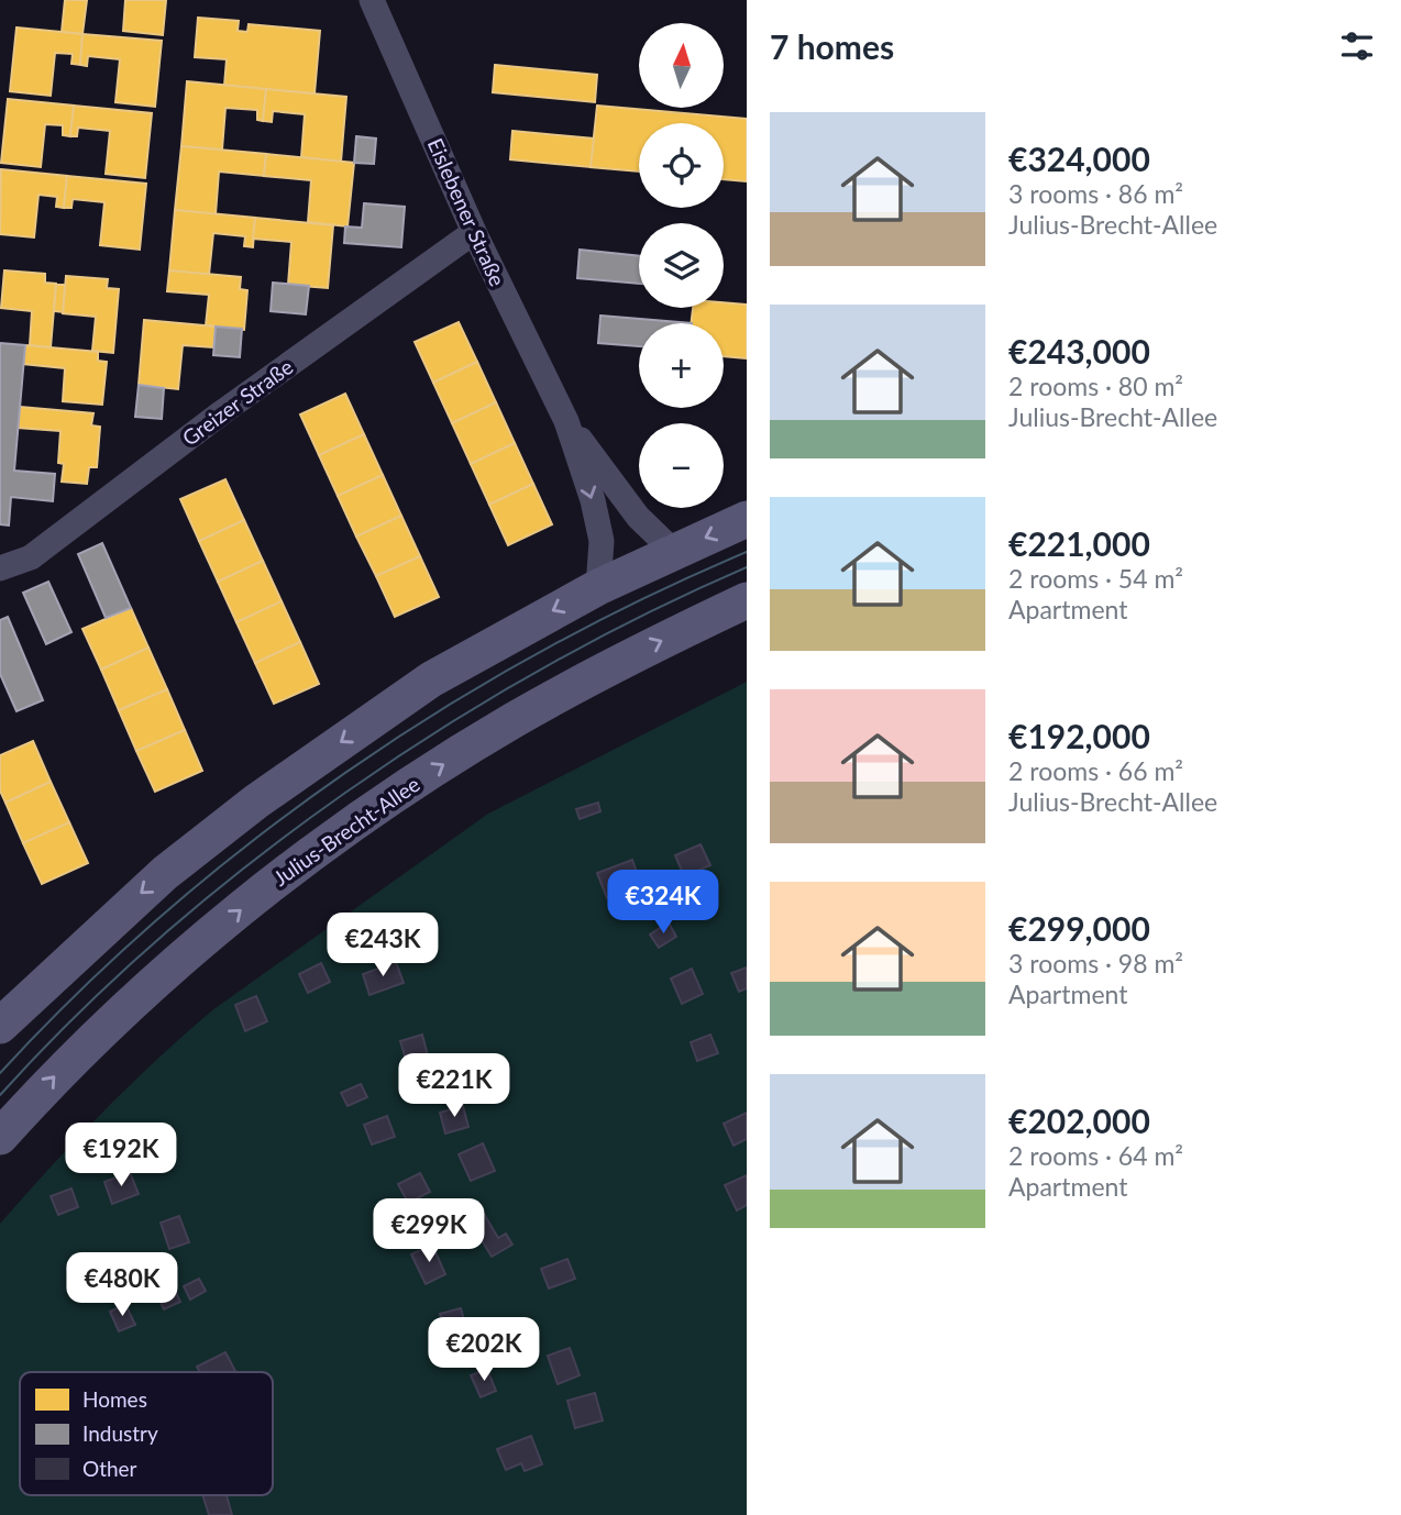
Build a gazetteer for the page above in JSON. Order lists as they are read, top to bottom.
{
  "streets": {
    "main road": ["Julius-Brecht-Allee"],
    "street": ["Eislebener Straße", "Greizer Straße"]
  },
  "crossings": [
    ["Eislebener Straße", "Greizer Straße"]
  ],
  "legend": ["Homes", "Industry", "Other"],
  "north": "top",
  "page": {
    "heading": "7 homes",
    "map_buttons": ["+", "−"],
    "list": [
      {
        "name": "€324,000",
        "note": "3 rooms · 86 m² · Julius-Brecht-Allee"
      },
      {
        "name": "€243,000",
        "note": "2 rooms · 80 m² · Julius-Brecht-Allee"
      },
      {
        "name": "€221,000",
        "note": "2 rooms · 54 m² · Apartment"
      },
      {
        "name": "€192,000",
        "note": "2 rooms · 66 m² · Julius-Brecht-Allee"
      },
      {
        "name": "€299,000",
        "note": "3 rooms · 98 m² · Apartment"
      },
      {
        "name": "€202,000",
        "note": "2 rooms · 64 m² · Apartment"
      }
    ],
    "price": [
      "€324K",
      "€243K",
      "€221K",
      "€192K",
      "€299K",
      "€480K",
      "€202K"
    ]
  }
}
